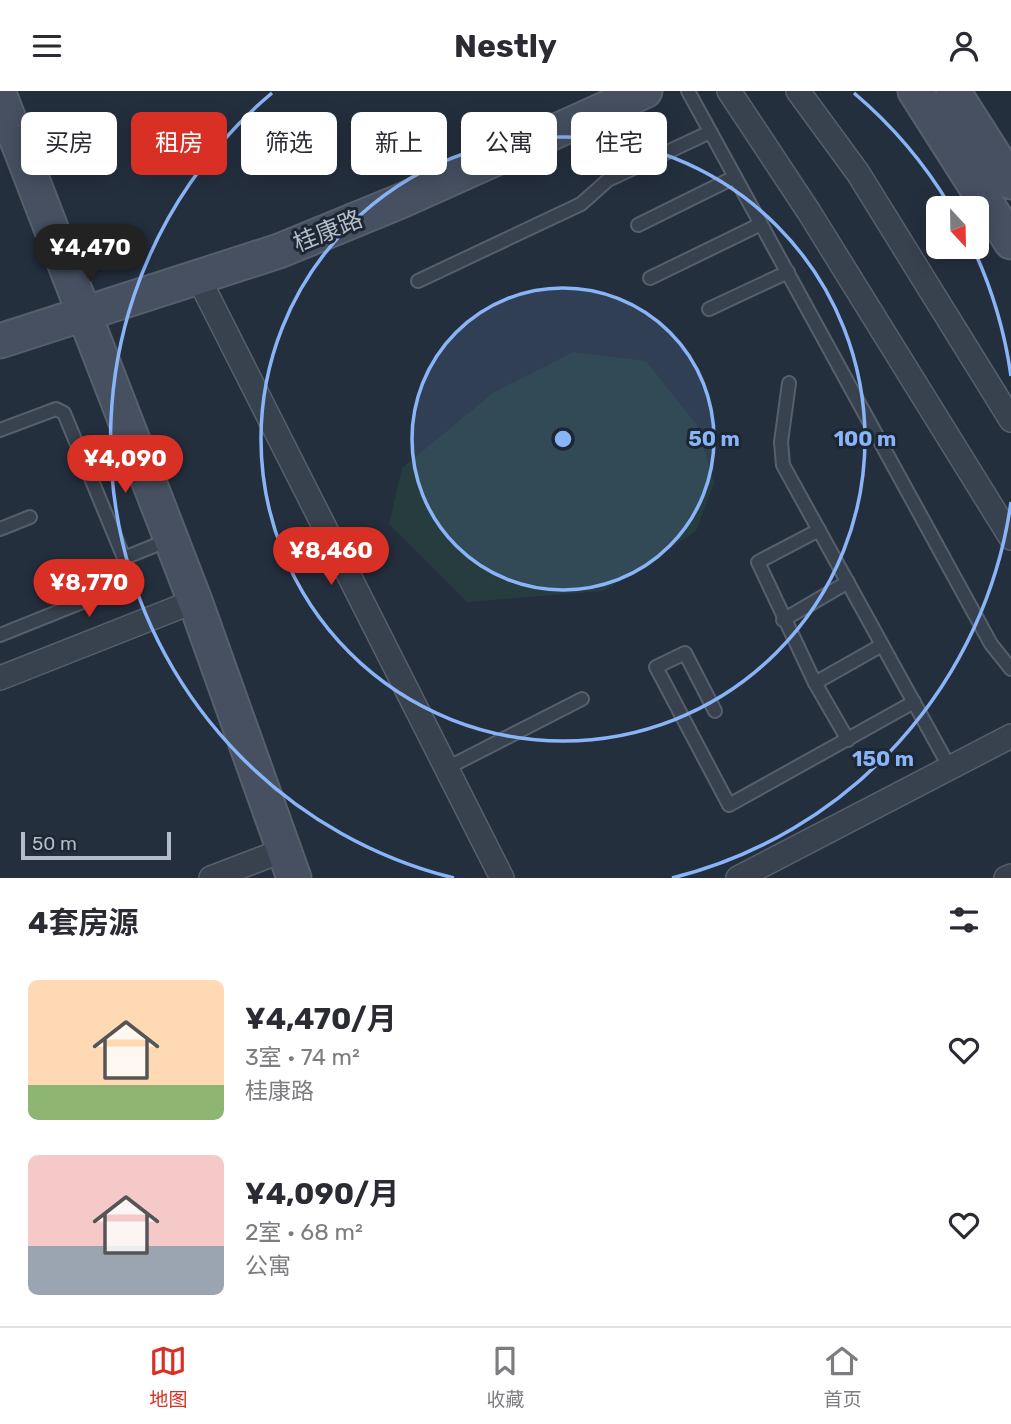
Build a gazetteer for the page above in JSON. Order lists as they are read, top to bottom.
{
  "streets": {
    "street": ["桂康路"]
  },
  "scale_bar": "50 m",
  "north": "bottom",
  "page": {
    "header": "Nestly",
    "chip": [
      "买房",
      "租房",
      "筛选",
      "新上",
      "公寓",
      "住宅"
    ],
    "price": [
      "¥4,470",
      "¥4,090",
      "¥8,460",
      "¥8,770"
    ],
    "scale": "50 m",
    "heading": "4套房源",
    "list": [
      {
        "name": "¥4,470/月",
        "note": "3室 · 74 m² · 桂康路"
      },
      {
        "name": "¥4,090/月",
        "note": "2室 · 68 m² · 公寓"
      }
    ],
    "tabs": ["地图", "收藏", "首页"]
  },
  "rings": ["50 m", "100 m", "150 m"]
}
